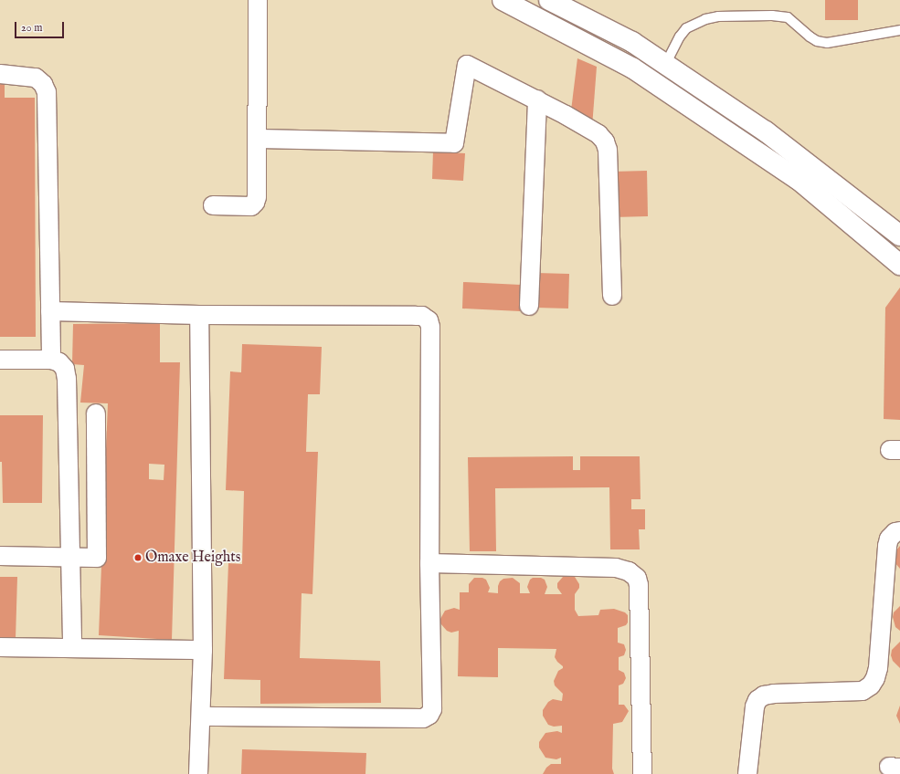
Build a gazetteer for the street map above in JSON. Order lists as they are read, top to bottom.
{
  "places": ["Omaxe Heights"],
  "scale_bar": "20 m"
}
